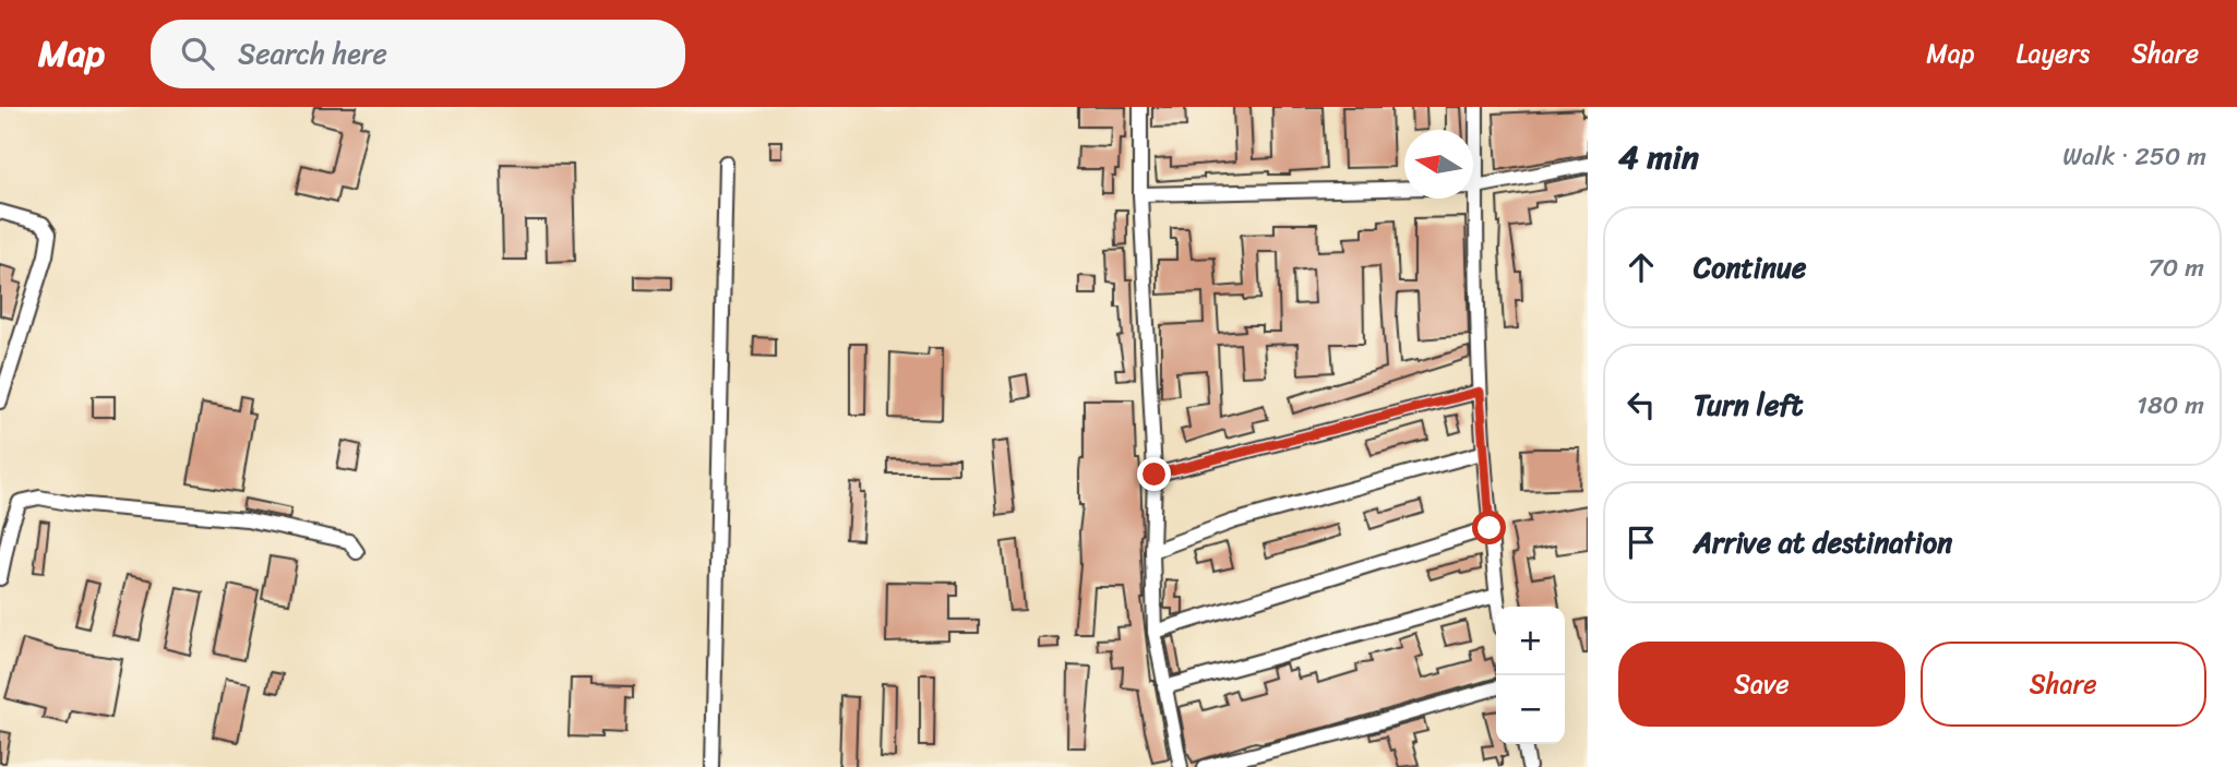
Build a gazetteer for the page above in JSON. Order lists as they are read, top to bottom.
{
  "north": "left",
  "page": {
    "header": "Map",
    "search": "Search here",
    "nav": ["Map", "Layers", "Share"],
    "heading": ["4 min", "Walk · 250 m"],
    "list": [
      ["Continue", "70 m"],
      ["Turn left", "180 m"],
      "Arrive at destination"
    ],
    "map_buttons": ["+", "−"],
    "buttons": ["Save", "Share"]
  }
}
